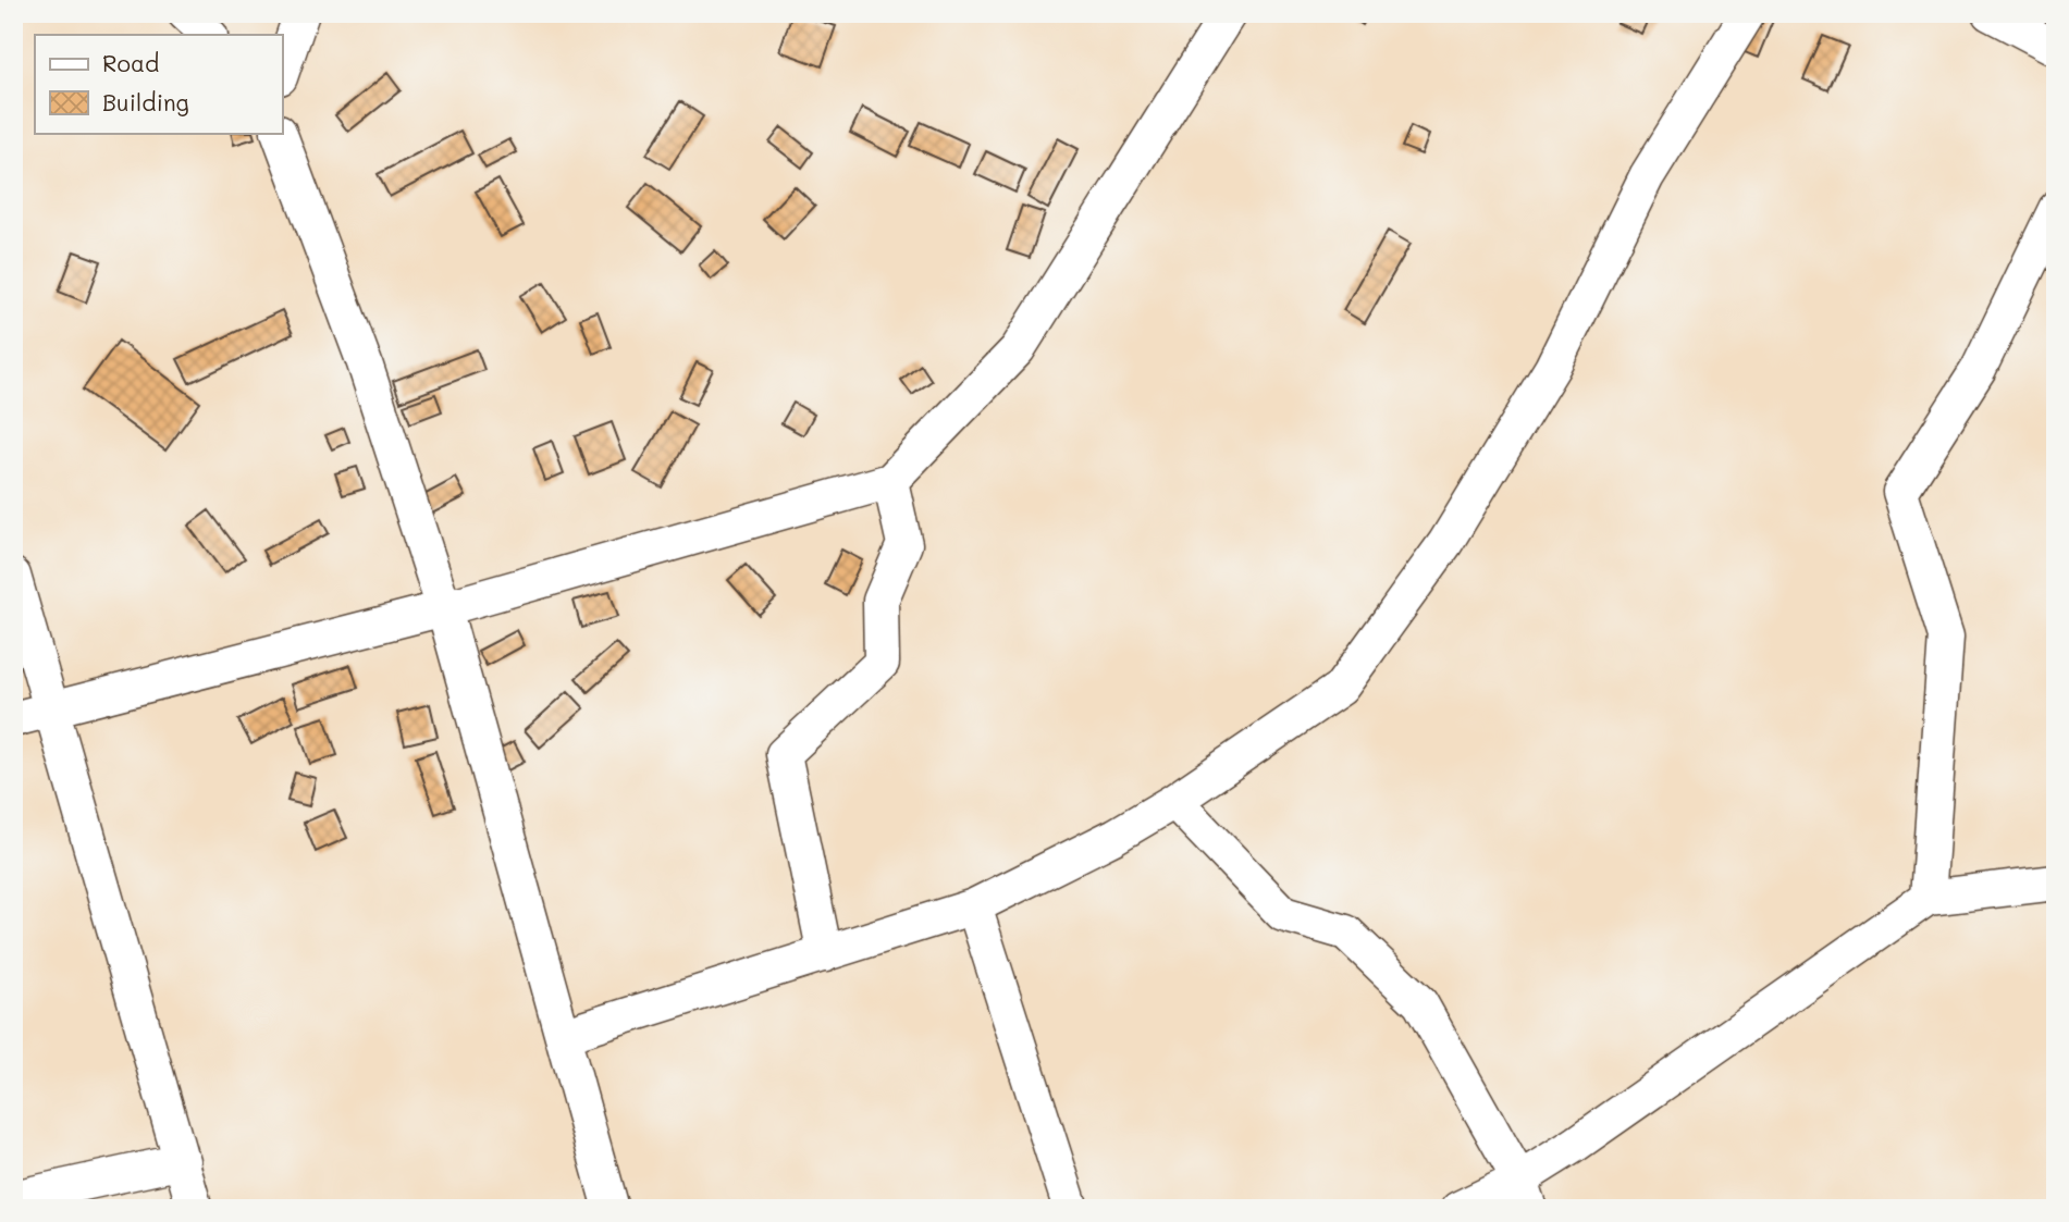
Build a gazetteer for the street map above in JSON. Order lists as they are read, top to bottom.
{
  "legend": ["Road", "Building"]
}
